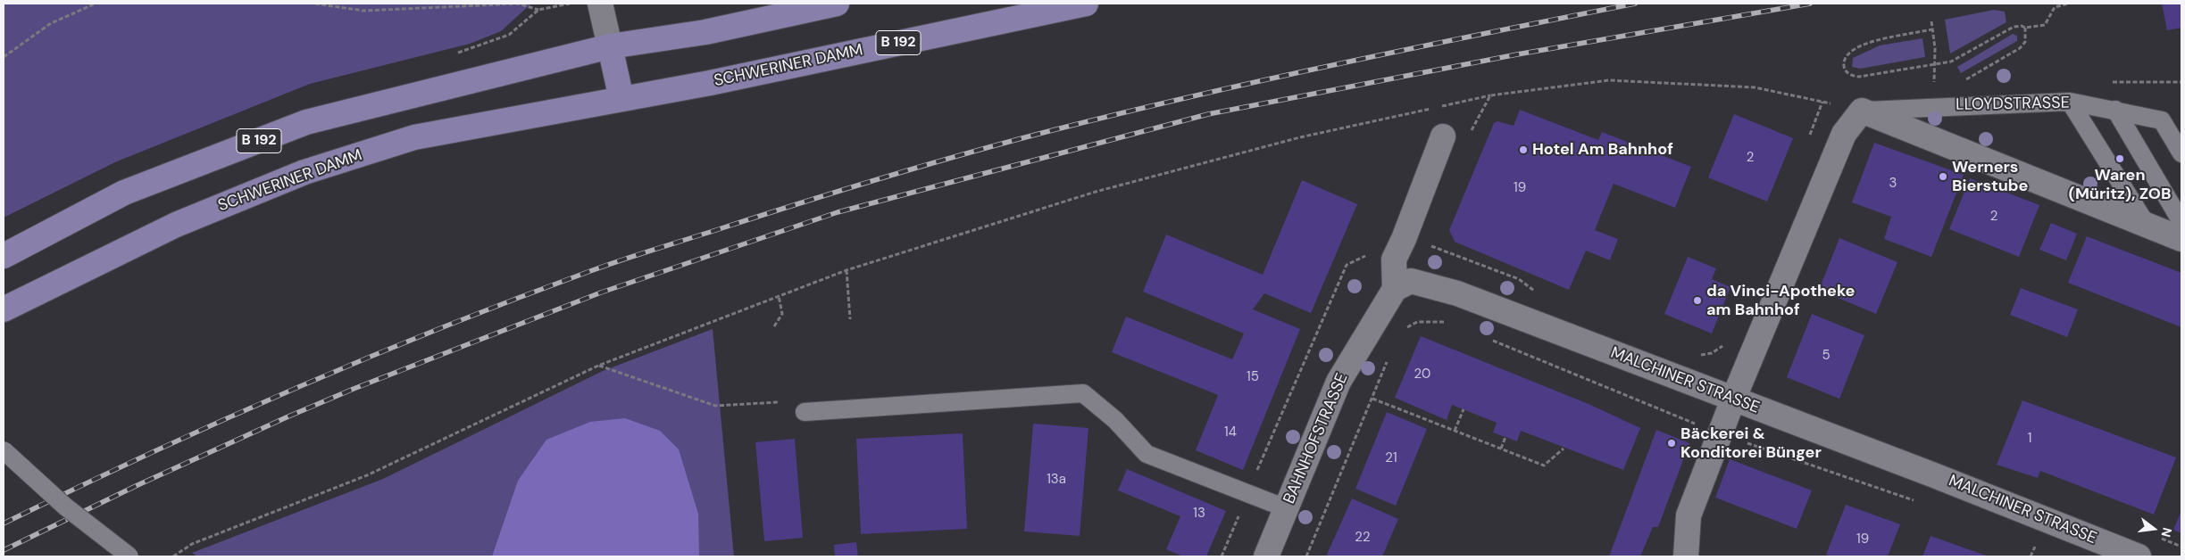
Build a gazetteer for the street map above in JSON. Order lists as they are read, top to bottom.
{
  "streets": {
    "main road": ["B 192", "SCHWERINER DAMM"],
    "street": ["MALCHINER STRASSE", "BAHNHOFSTRASSE"],
    "lane": ["LLOYDSTRASSE"]
  },
  "crossings": [
    ["MALCHINER STRASSE", "BAHNHOFSTRASSE"]
  ],
  "places": [
    "Hotel Am Bahnhof",
    "Waren (Müritz), ZOB",
    "Werners Bierstube",
    "da Vinci-Apotheke am Bahnhof",
    "Bäckerei & Konditorei Bünger"
  ],
  "house_numbers": [
    "2",
    "3",
    "19",
    "2",
    "5",
    "20",
    "15",
    "14",
    "1",
    "21",
    "13a",
    "13",
    "22",
    "19"
  ],
  "north": "right"
}
